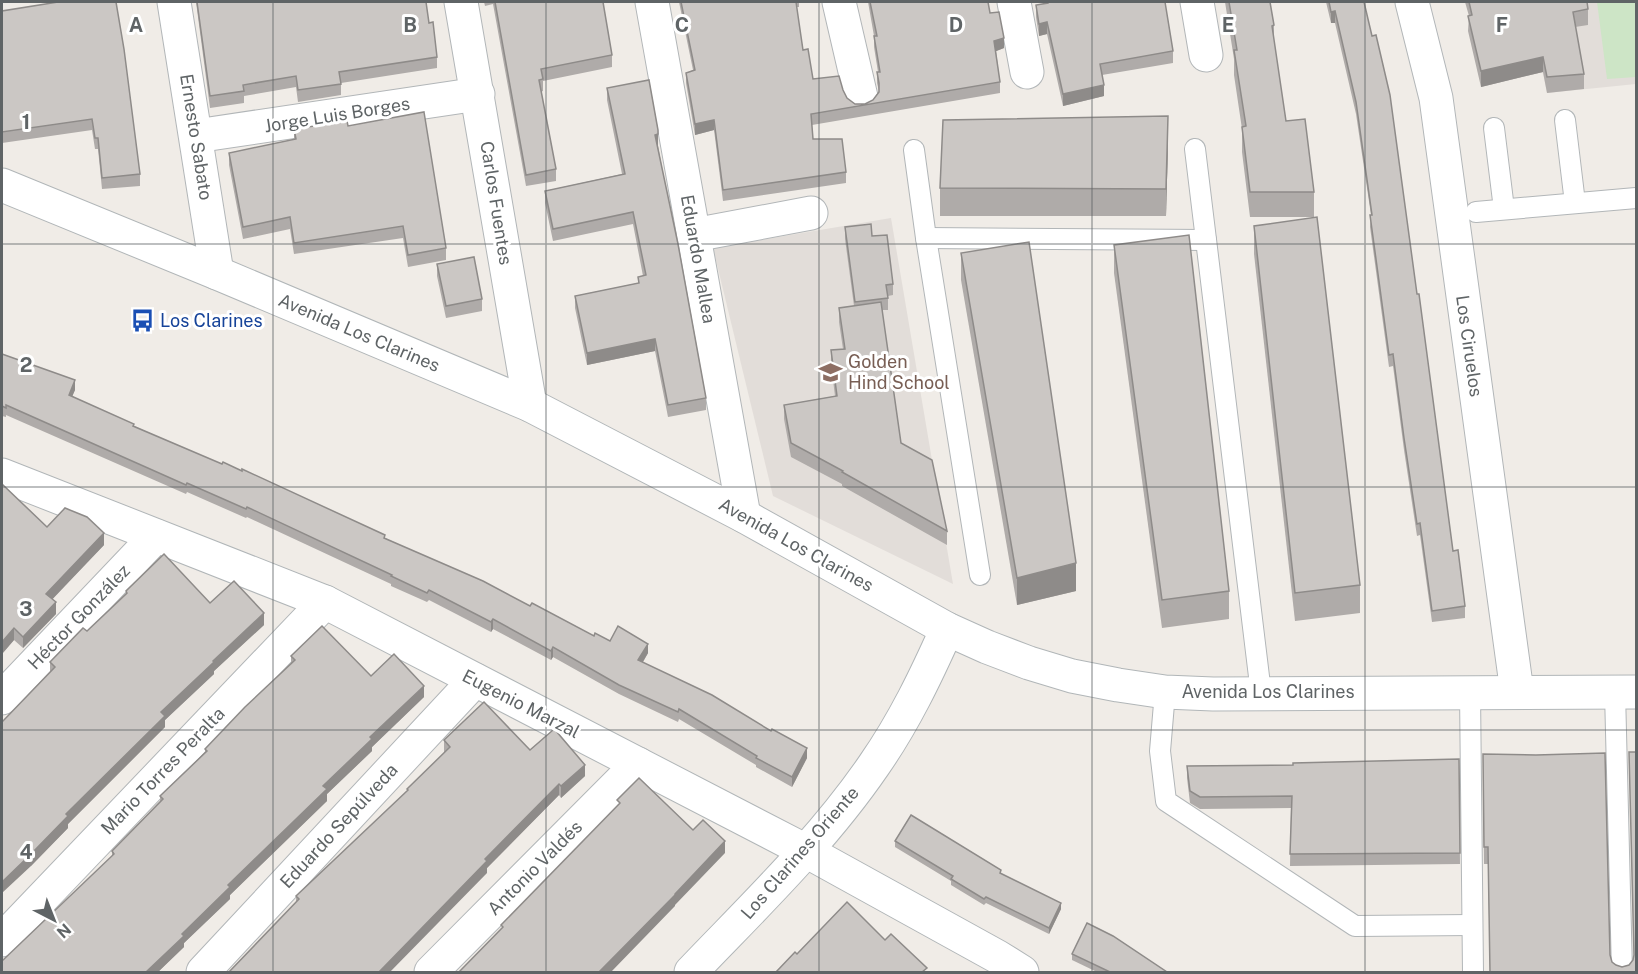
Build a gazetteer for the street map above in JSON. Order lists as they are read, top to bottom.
{
  "streets": {
    "street": [
      "Jorge Luis Borges",
      "Ernesto Sabato",
      "Carlos Fuentes",
      "Eduardo Mallea",
      "Avenida Los Clarines",
      "Los Ciruelos",
      "Héctor González",
      "Eugenio Marzal",
      "Mario Torres Peralta",
      "Eduardo Sepúlveda",
      "Los Clarines Oriente",
      "Antonio Valdés"
    ]
  },
  "crossings": [
    ["Jorge Luis Borges", "Ernesto Sabato"],
    ["Jorge Luis Borges", "Carlos Fuentes"],
    ["Ernesto Sabato", "Avenida Los Clarines"],
    ["Carlos Fuentes", "Avenida Los Clarines"],
    ["Eduardo Mallea", "Avenida Los Clarines"],
    ["Avenida Los Clarines", "Los Ciruelos"],
    ["Avenida Los Clarines", "Los Clarines Oriente"],
    ["Héctor González", "Eugenio Marzal"],
    ["Eugenio Marzal", "Mario Torres Peralta"],
    ["Eugenio Marzal", "Eduardo Sepúlveda"],
    ["Eugenio Marzal", "Los Clarines Oriente"],
    ["Eugenio Marzal", "Antonio Valdés"]
  ],
  "places": {
    "bus stop": ["Los Clarines"],
    "school or university": ["Golden Hind School"]
  },
  "north": "bottom right",
  "grid": {
    "columns": [
      "A",
      "B",
      "C",
      "D",
      "E",
      "F"
    ],
    "rows": [
      "1",
      "2",
      "3",
      "4"
    ]
  }
}
